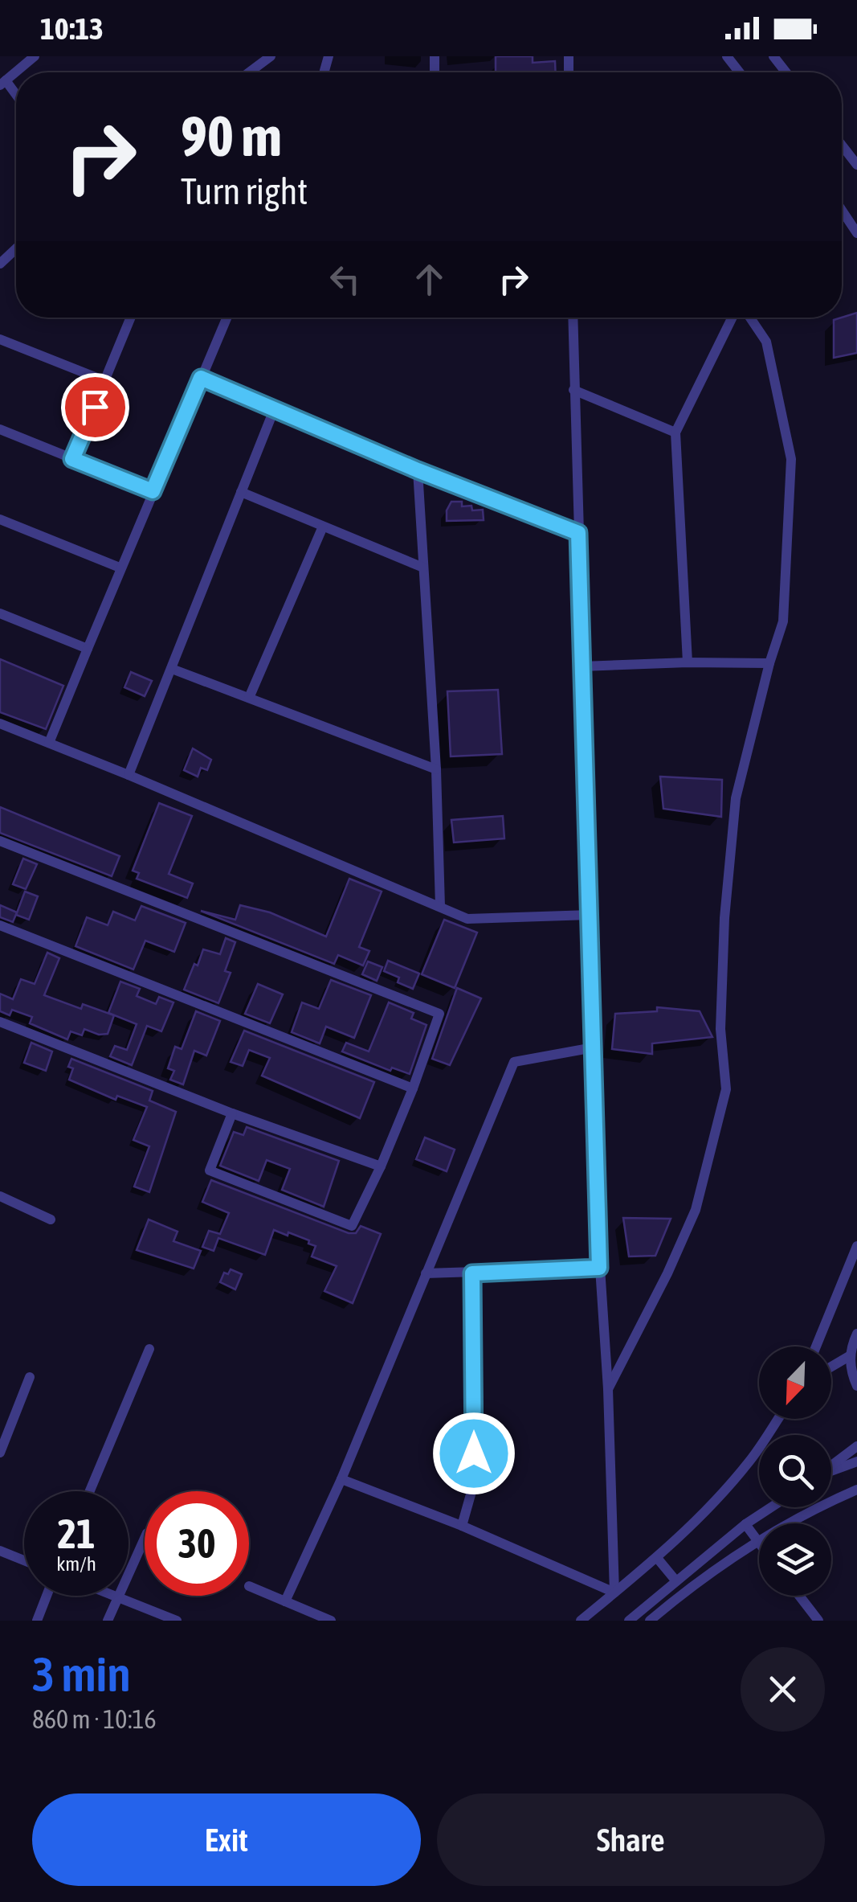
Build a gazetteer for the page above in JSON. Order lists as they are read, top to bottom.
{
  "north": "bottom left",
  "page": {
    "status": "10:13",
    "turn": ["90 m", "Turn right"],
    "speed": "21 km/h",
    "limit": "30",
    "heading": ["3 min", "860 m · 10:16"],
    "buttons": ["Exit", "Share"]
  }
}
